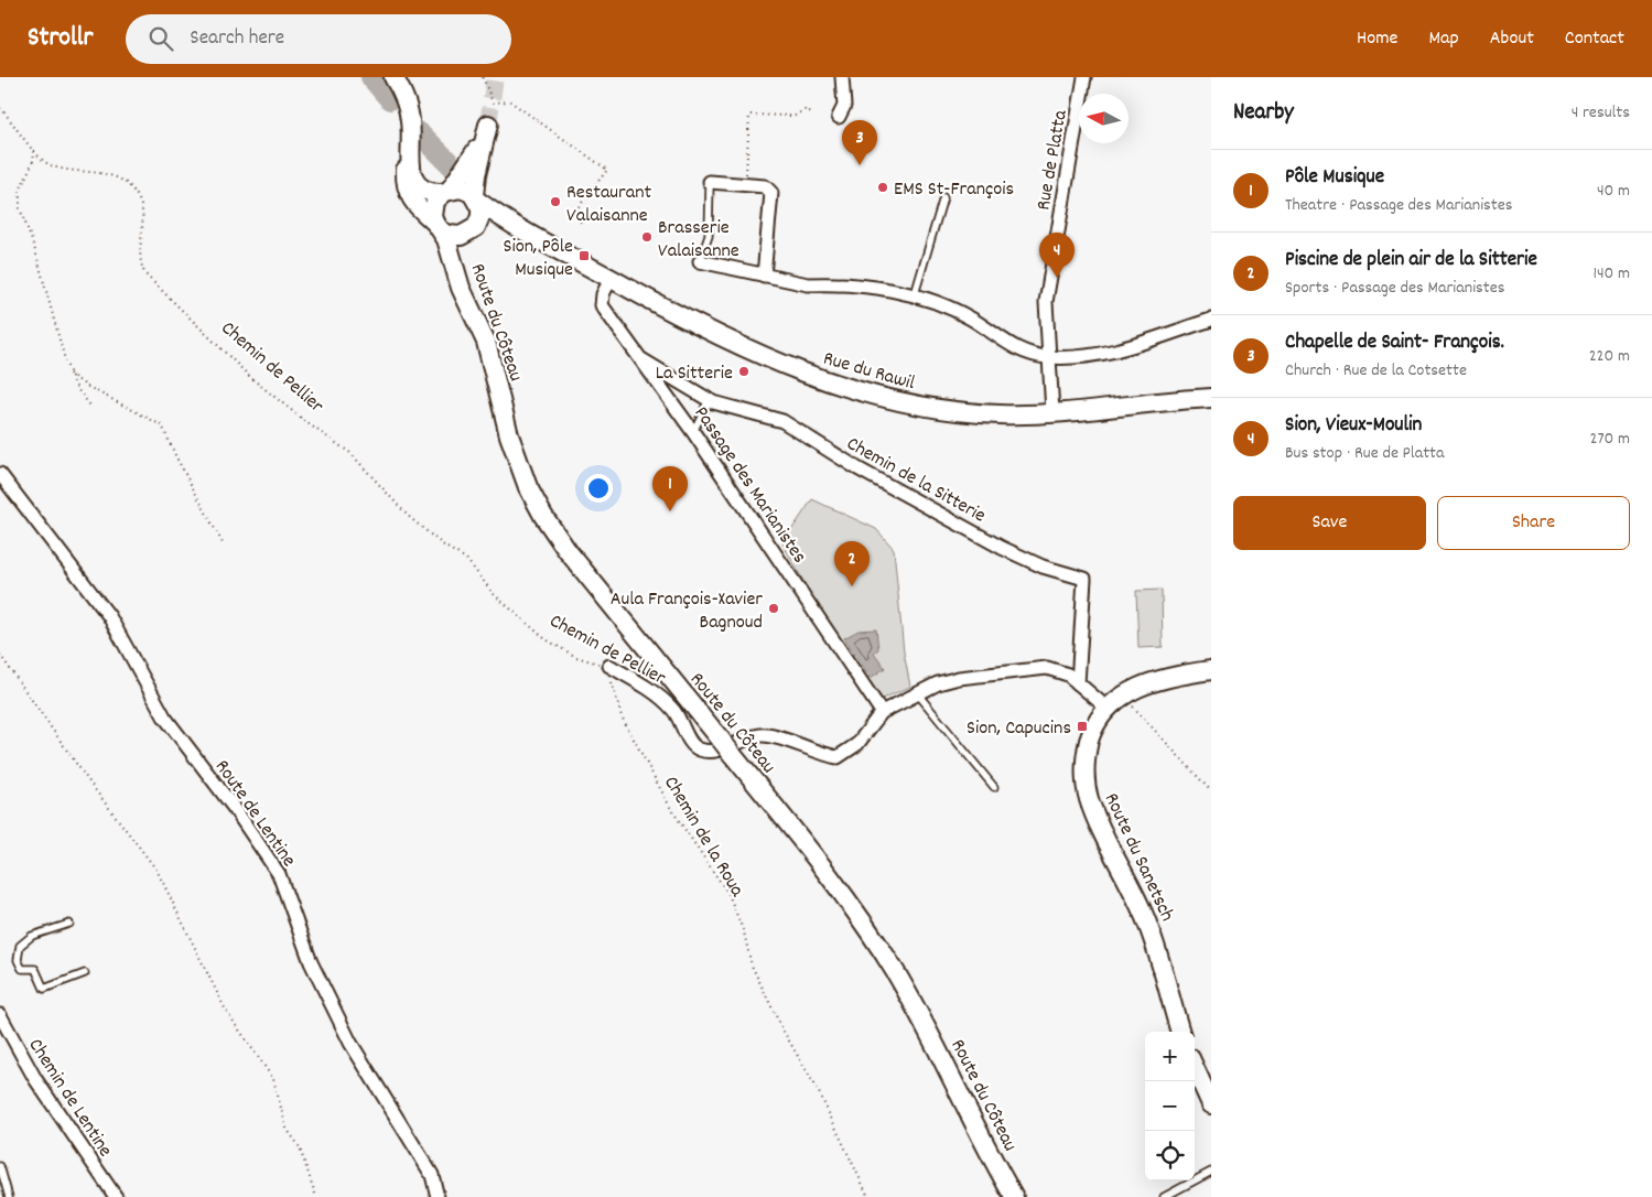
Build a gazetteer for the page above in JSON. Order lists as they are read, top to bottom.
{
  "streets": {
    "street": [
      "Rue de Platta",
      "Route du Côteau",
      "Chemin de Pellier",
      "Rue du Rawil",
      "Chemin de la Sitterie",
      "Passage des Marianistes",
      "Route de Lentine",
      "Route du Sanetsch",
      "Chemin de Lentine"
    ],
    "path": ["Chemin de la Roua"]
  },
  "crossings": [
    ["Rue de Platta", "Rue du Rawil"],
    ["Route du Côteau", "Rue du Rawil"],
    ["Chemin de Pellier", "Chemin de la Sitterie"],
    ["Chemin de Pellier", "Passage des Marianistes"],
    ["Chemin de Pellier", "Chemin de la Roua"],
    ["Chemin de Pellier", "Route du Sanetsch"],
    ["Rue du Rawil", "Passage des Marianistes"],
    ["Chemin de la Sitterie", "Passage des Marianistes"]
  ],
  "places": {
    "other": [
      "EMS St-François",
      "Restaurant Valaisanne",
      "Brasserie Valaisanne",
      "La Sitterie",
      "Aula François-Xavier Bagnoud"
    ],
    "transit": ["Sion, Pôle Musique", "Sion, Capucins"]
  },
  "north": "left",
  "page": {
    "header": "Strollr",
    "search": "Search here",
    "nav": [
      "Home",
      "Map",
      "About",
      "Contact"
    ],
    "heading": ["Nearby", "4 results"],
    "pins": [
      "3",
      "4",
      "1",
      "2"
    ],
    "list": [
      {
        "mark": "1",
        "name": "Pôle Musique",
        "note": "Theatre · Passage des Marianistes",
        "value": "40 m"
      },
      {
        "mark": "2",
        "name": "Piscine de plein air de la Sitterie",
        "note": "Sports · Passage des Marianistes",
        "value": "140 m"
      },
      {
        "mark": "3",
        "name": "Chapelle de Saint- François.",
        "note": "Church · Rue de la Cotsette",
        "value": "220 m"
      },
      {
        "mark": "4",
        "name": "Sion, Vieux-Moulin",
        "note": "Bus stop · Rue de Platta",
        "value": "270 m"
      }
    ],
    "buttons": ["Save", "Share"],
    "map_buttons": ["+", "−"]
  }
}
